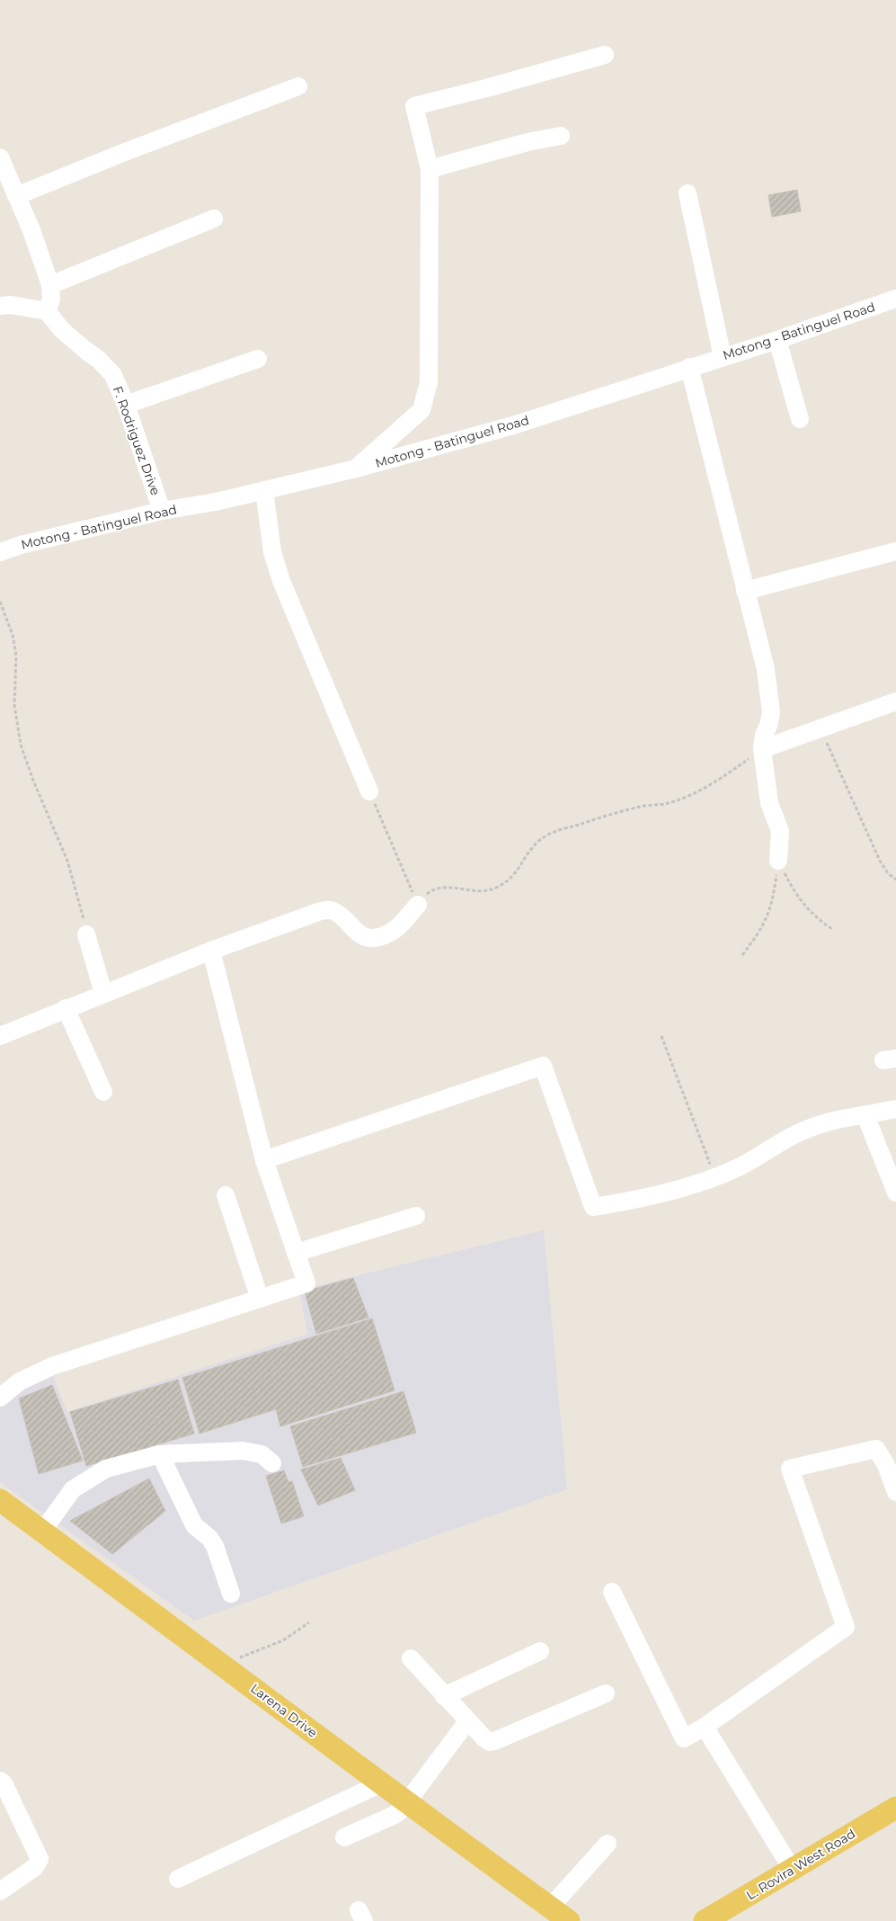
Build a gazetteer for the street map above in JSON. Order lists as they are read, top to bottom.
{
  "streets": {
    "main road": ["Larena Drive", "L. Rovira West Road"],
    "street": ["Motong - Batinguel Road", "F. Rodriguez Drive"]
  },
  "crossings": [
    ["Motong - Batinguel Road", "F. Rodriguez Drive"]
  ]
}
